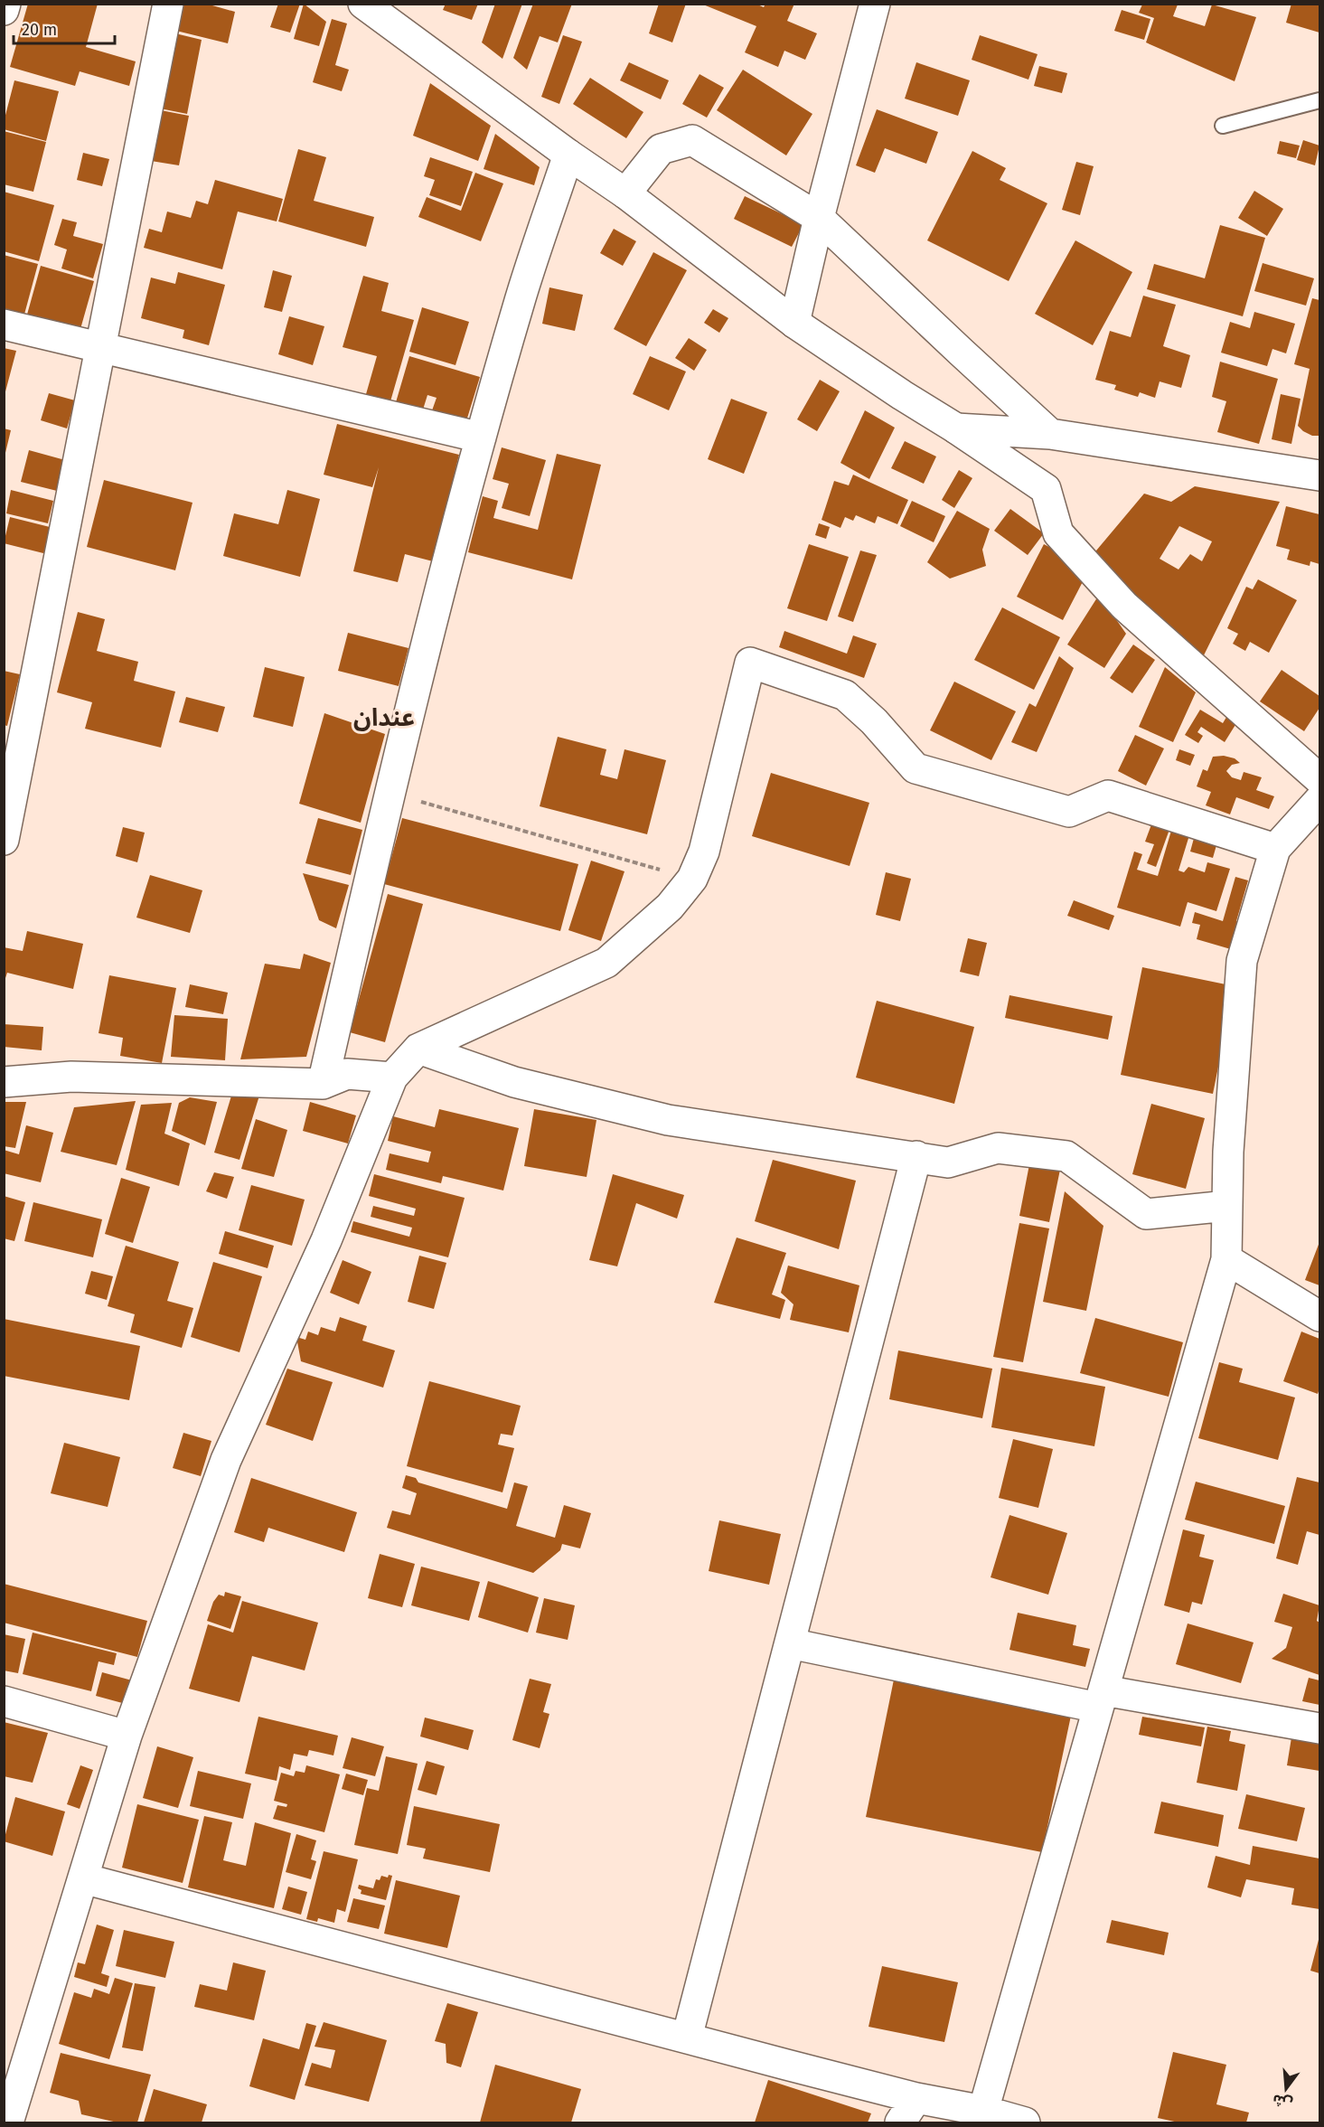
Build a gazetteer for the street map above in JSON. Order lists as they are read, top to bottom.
{
  "districts": ["عندان"],
  "scale_bar": "20 m",
  "north": "bottom"
}
